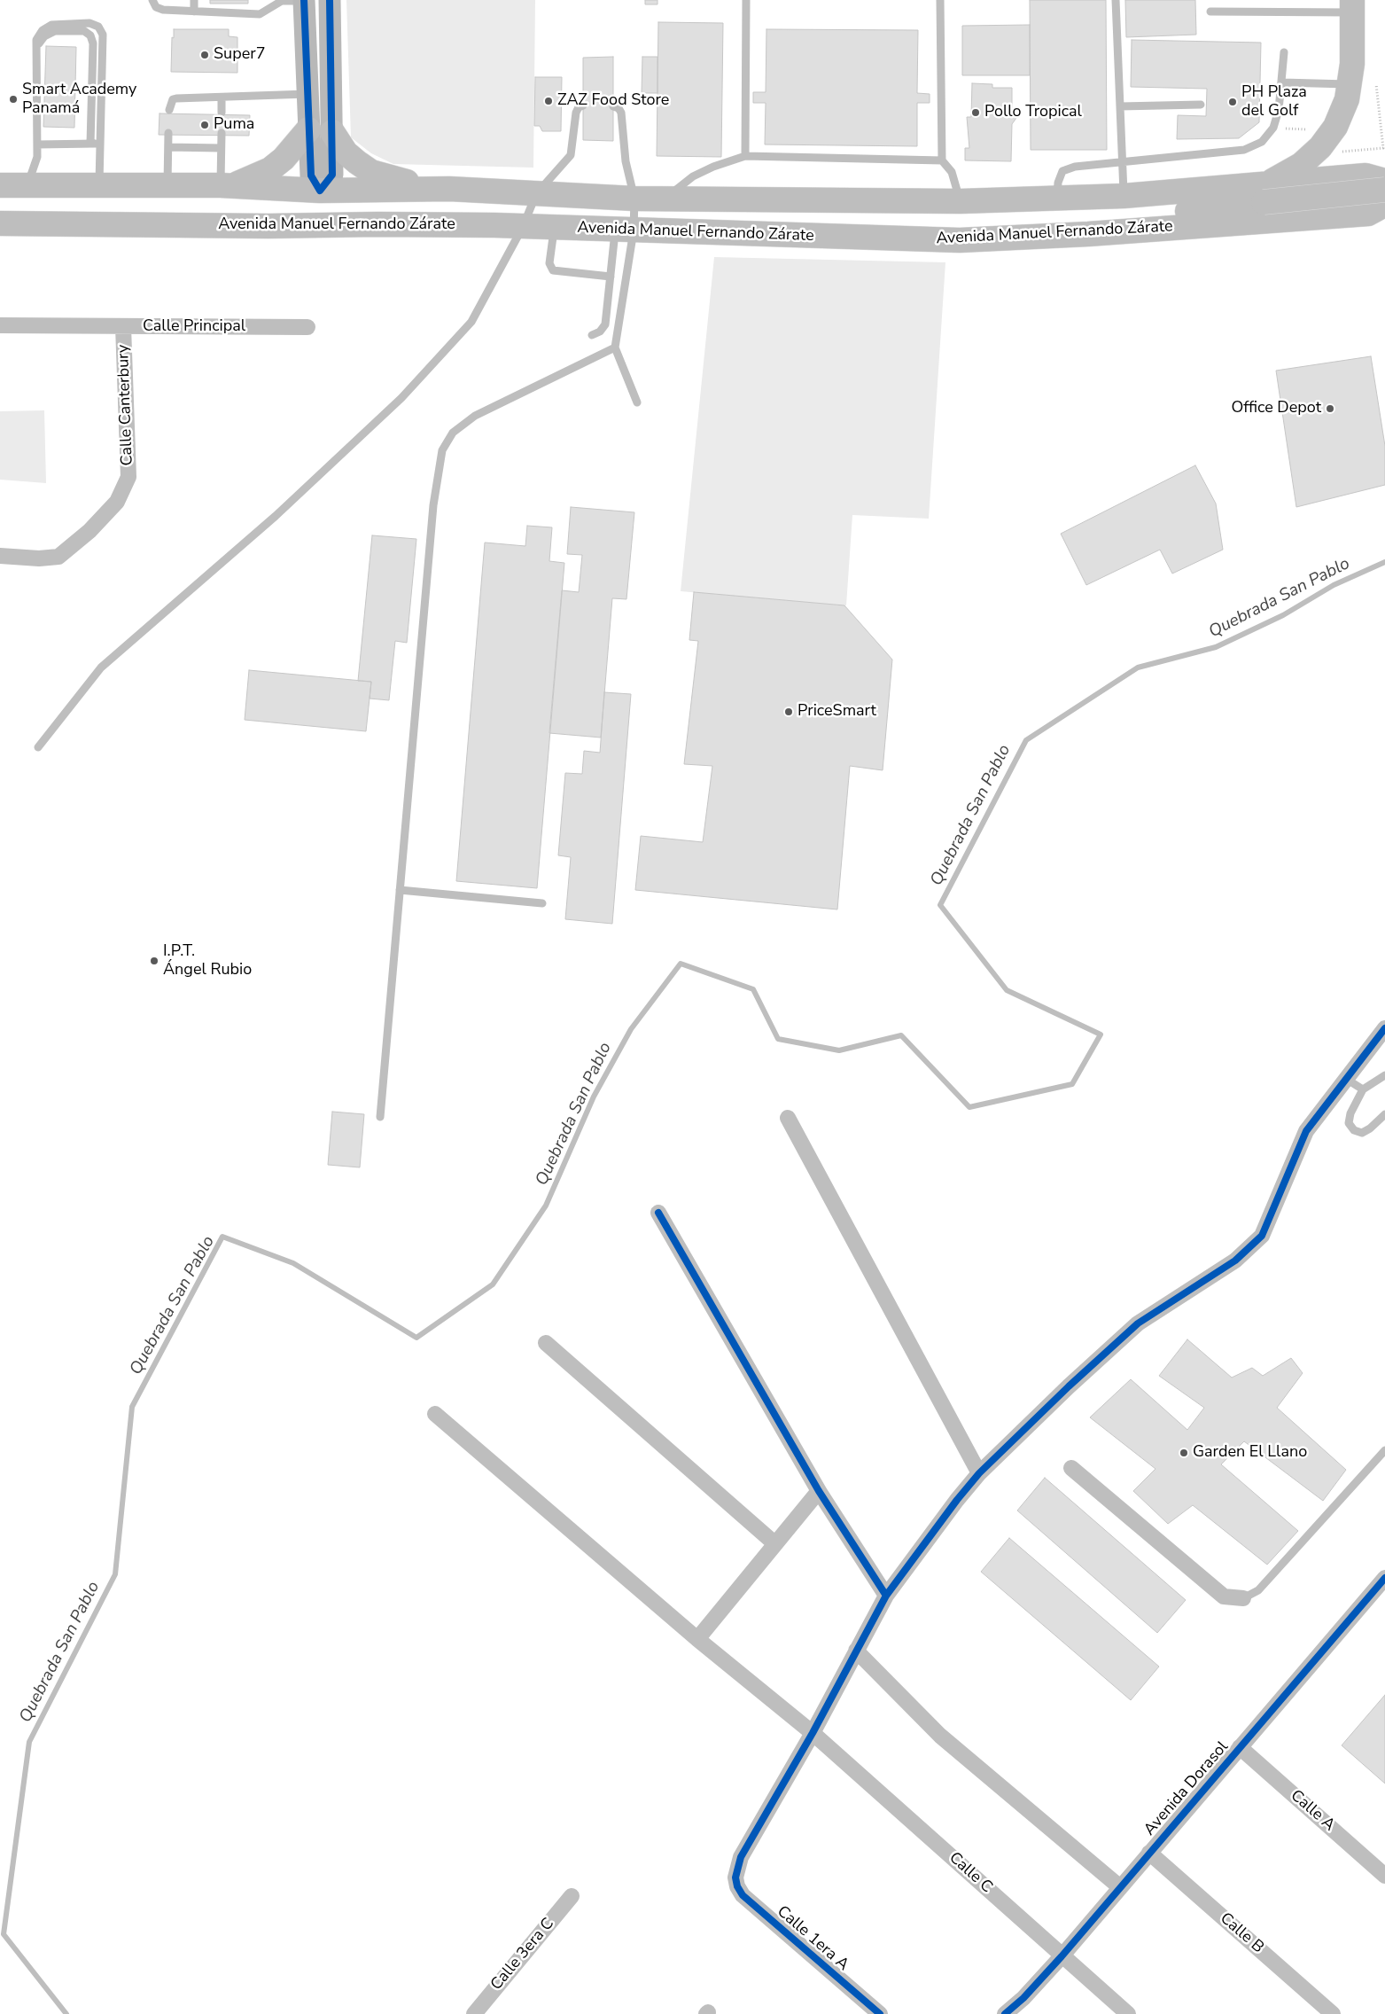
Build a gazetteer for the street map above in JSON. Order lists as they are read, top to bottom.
{
  "streets": {
    "main road": ["Avenida Manuel Fernando Zárate"],
    "street": [
      "Calle Principal",
      "Calle Canterbury",
      "Avenida Dorasol",
      "Calle A",
      "Calle C",
      "Calle B",
      "Calle 1era A",
      "Calle 3era C"
    ]
  },
  "crossings": [
    ["Calle Principal", "Calle Canterbury"],
    ["Avenida Dorasol", "Calle A"],
    ["Avenida Dorasol", "Calle C"],
    ["Avenida Dorasol", "Calle B"],
    ["Calle C", "Calle 1era A"]
  ],
  "water": ["Quebrada San Pablo"],
  "places": [
    "Super7",
    "Smart Academy Panamá",
    "ZAZ Food Store",
    "PH Plaza del Golf",
    "Pollo Tropical",
    "Puma",
    "Office Depot",
    "PriceSmart",
    "I.P.T. Ángel Rubio",
    "Garden El Llano"
  ]
}
